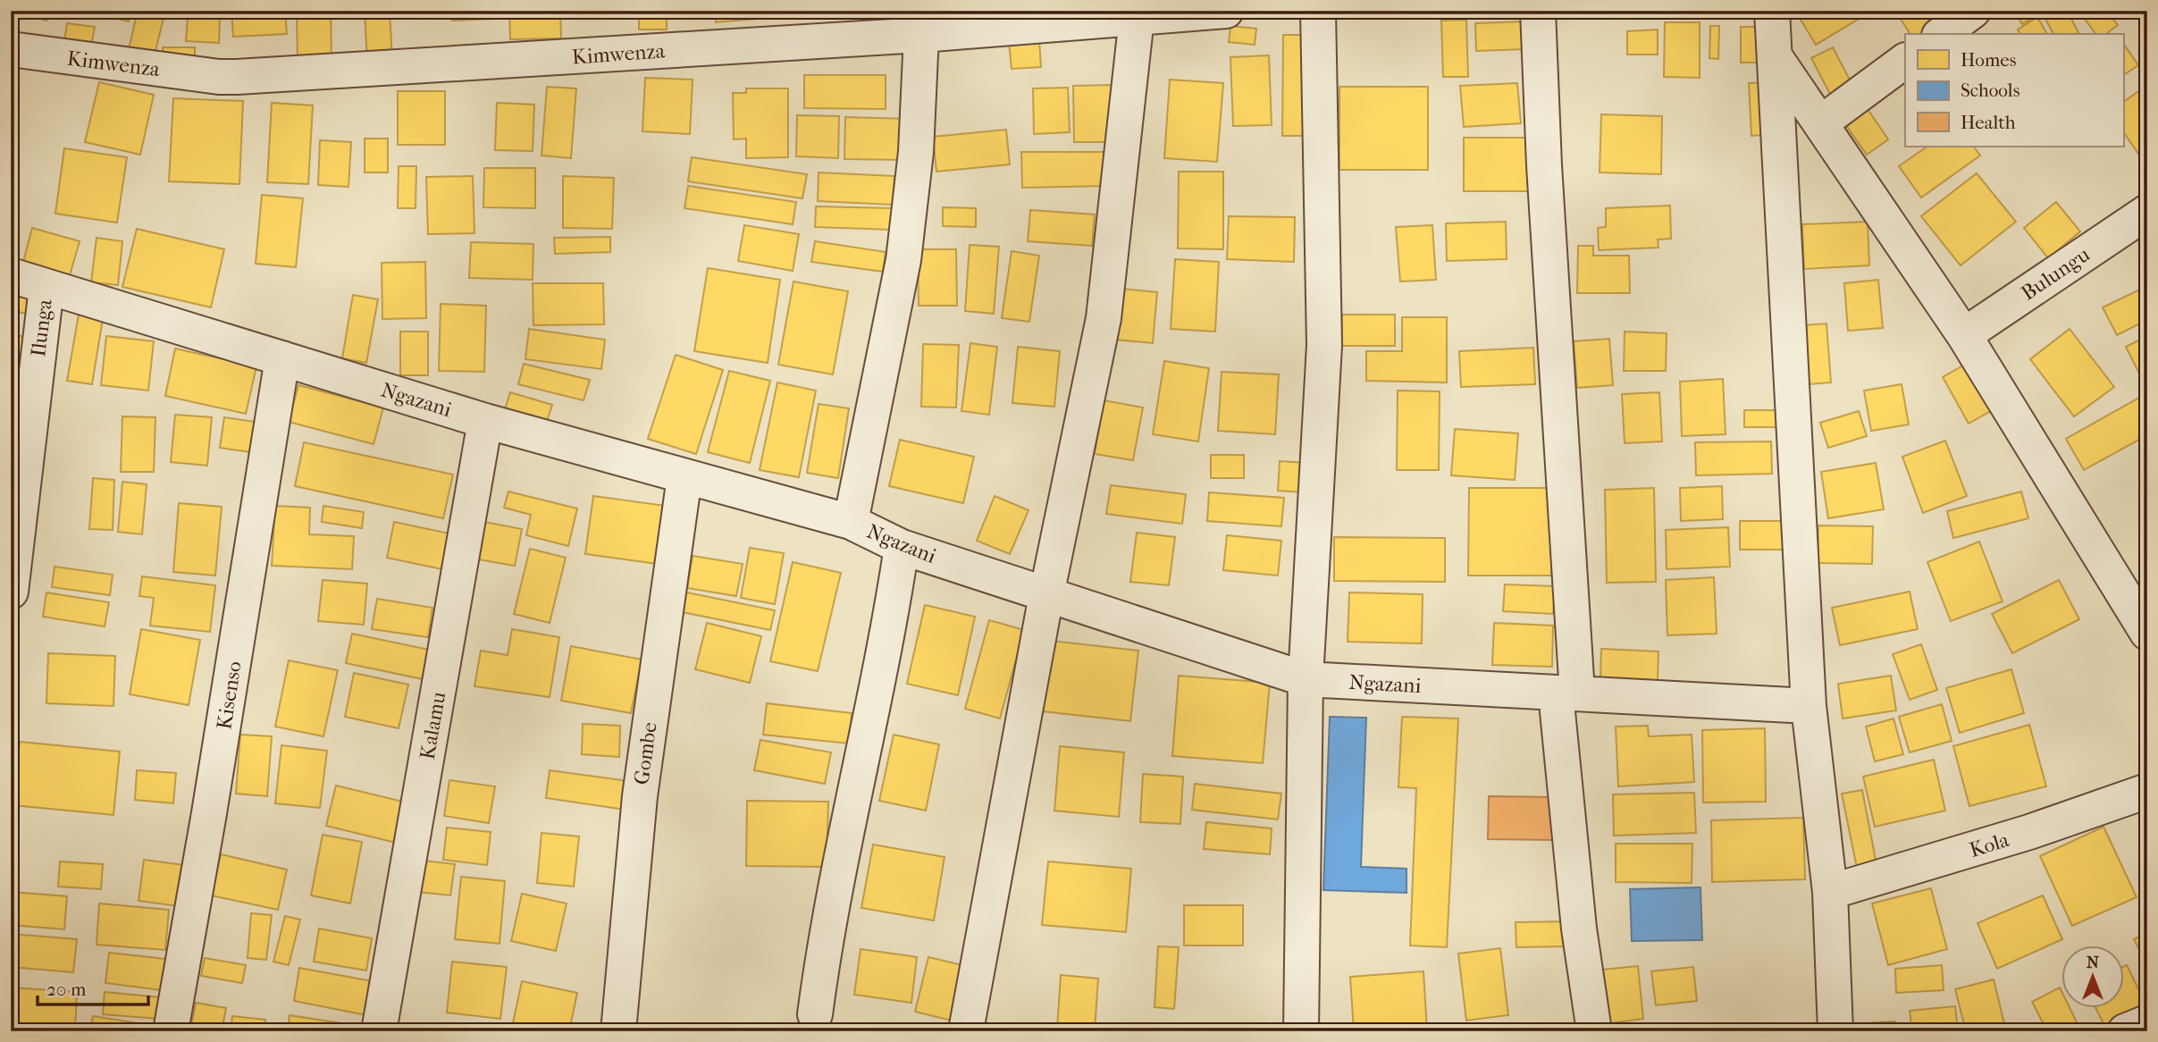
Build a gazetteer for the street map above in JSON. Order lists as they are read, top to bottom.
{
  "streets": {
    "street": [
      "Kimwenza",
      "Bulungu",
      "Ilunga",
      "Ngazani",
      "Kisenso",
      "Kalamu",
      "Gombe",
      "Kola"
    ]
  },
  "crossings": [
    ["Ilunga", "Ngazani"],
    ["Ngazani", "Kisenso"],
    ["Ngazani", "Kalamu"],
    ["Ngazani", "Gombe"]
  ],
  "legend": ["Homes", "Schools", "Health"],
  "scale_bar": "20 m",
  "north": "top"
}
